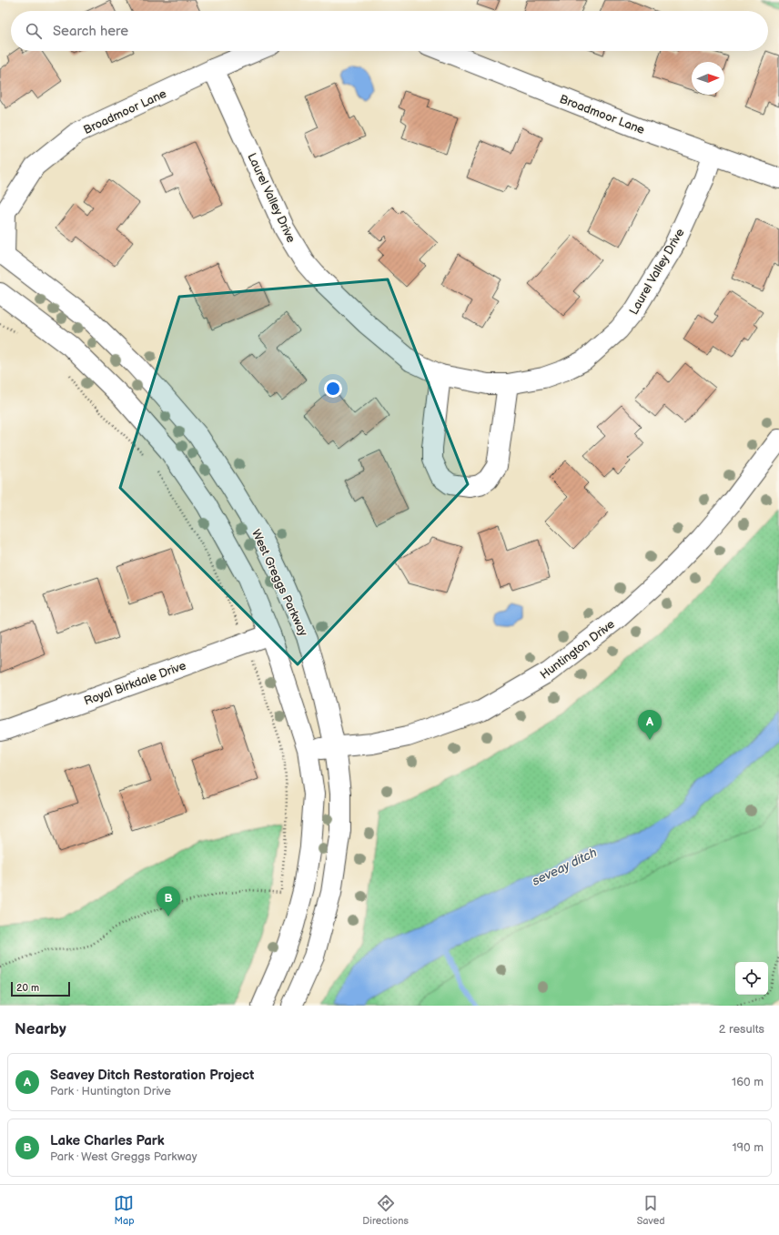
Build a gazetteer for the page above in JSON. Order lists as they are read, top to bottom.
{
  "streets": {
    "street": [
      "Broadmoor Lane",
      "Laurel Valley Drive",
      "West Greggs Parkway",
      "Huntington Drive",
      "Royal Birkdale Drive"
    ]
  },
  "crossings": [
    ["Broadmoor Lane", "Laurel Valley Drive"],
    ["Broadmoor Lane", "West Greggs Parkway"],
    ["West Greggs Parkway", "Huntington Drive"]
  ],
  "water": ["seveay ditch"],
  "scale_bar": "20 m",
  "north": "right",
  "page": {
    "search": "Search here",
    "pins": ["A", "B"],
    "scale": "20 m",
    "heading": ["Nearby", "2 results"],
    "list": [
      {
        "mark": "A",
        "name": "Seavey Ditch Restoration Project",
        "note": "Park · Huntington Drive",
        "value": "160 m"
      },
      {
        "mark": "B",
        "name": "Lake Charles Park",
        "note": "Park · West Greggs Parkway",
        "value": "190 m"
      }
    ],
    "nav": ["Map", "Directions", "Saved"]
  }
}
